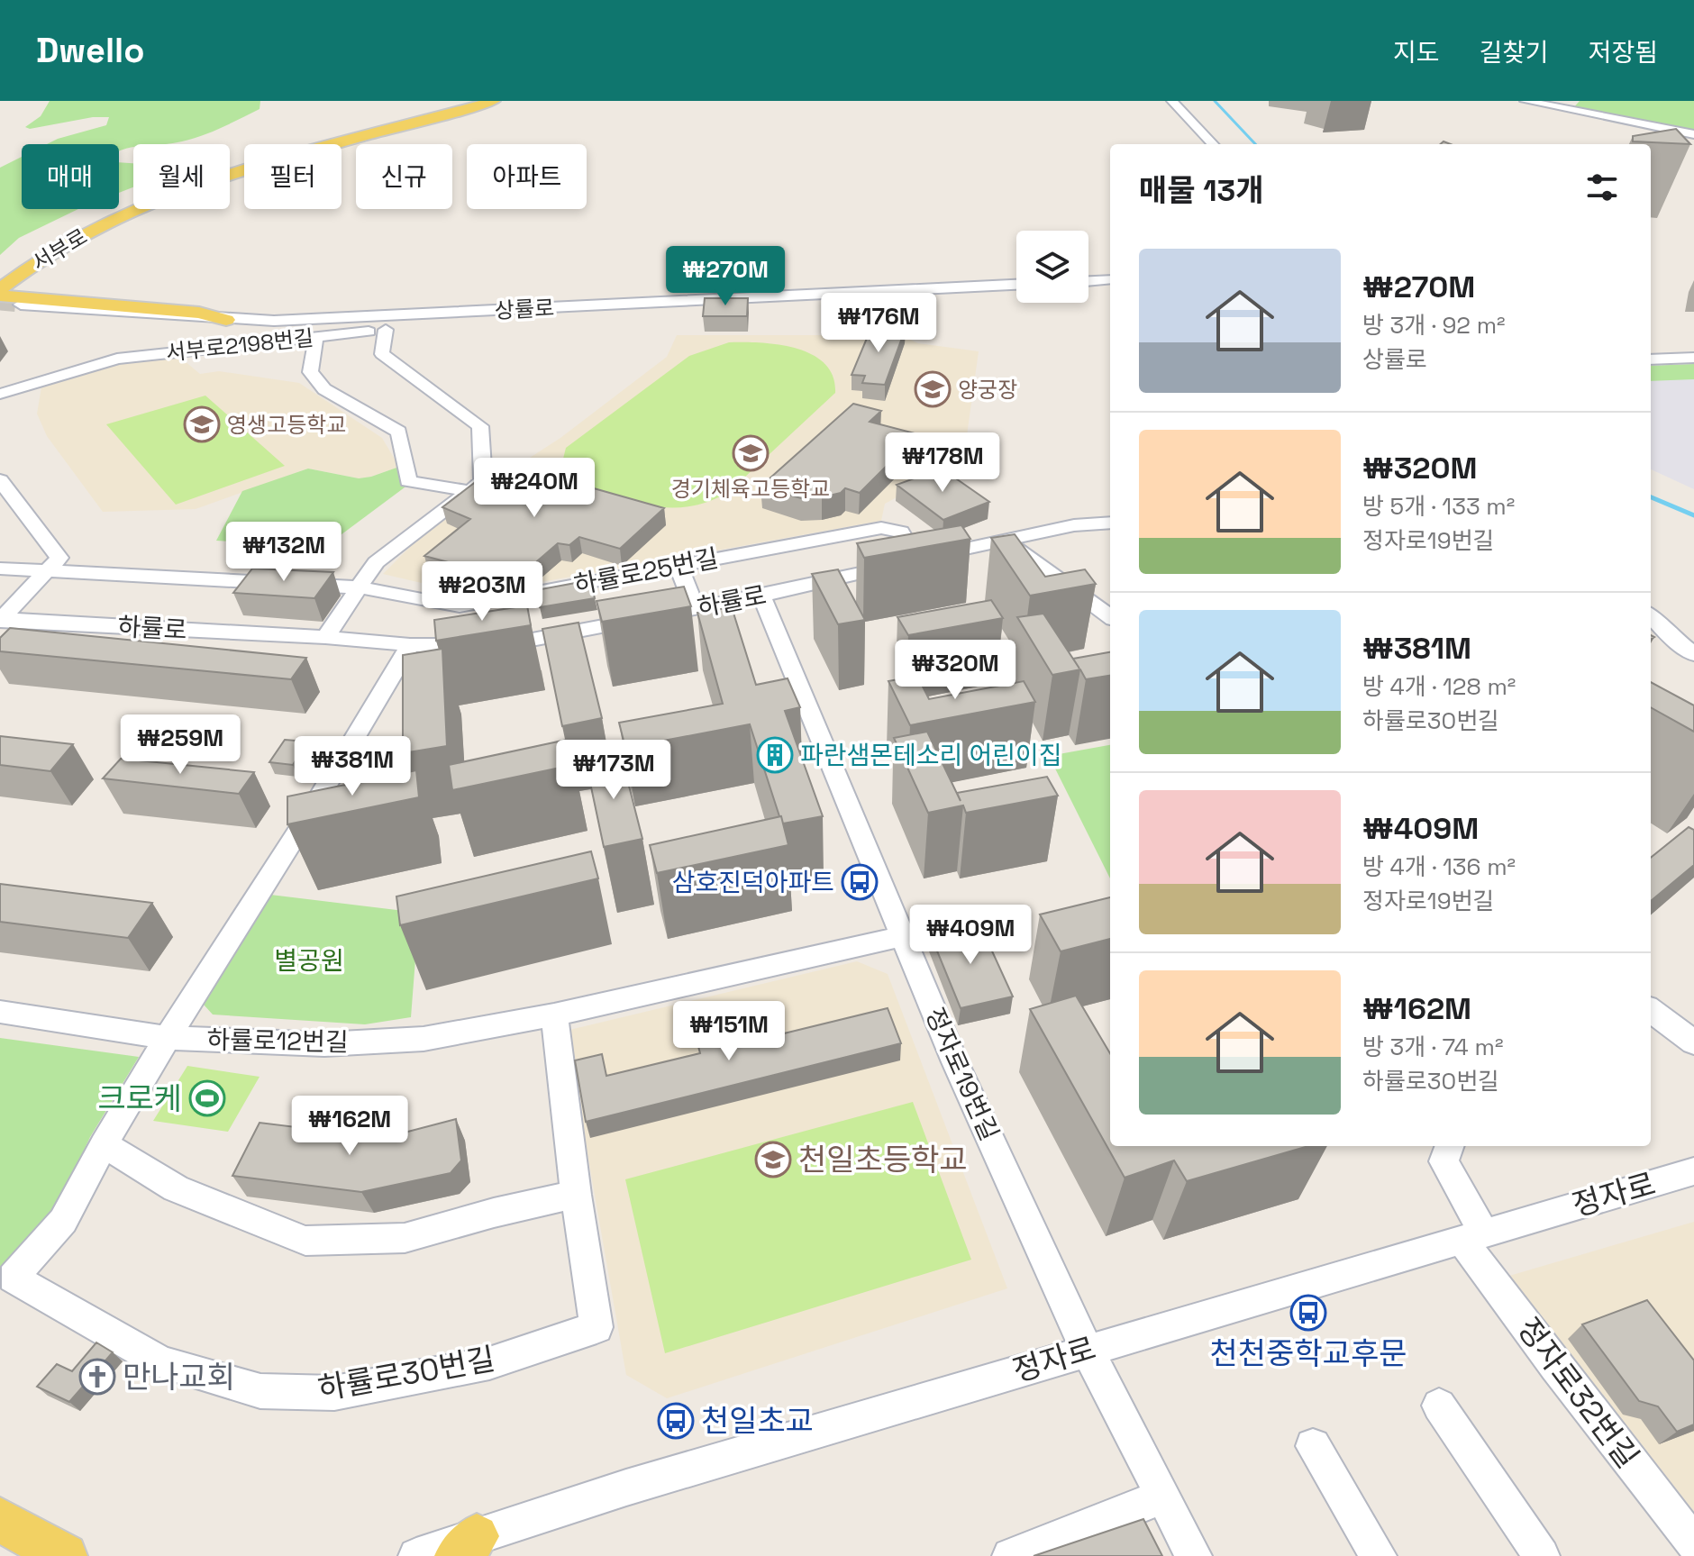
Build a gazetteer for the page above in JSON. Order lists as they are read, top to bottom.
{
  "streets": {
    "main road": ["서부로"],
    "street": [
      "상률로",
      "서부로2198번길",
      "하률로25번길",
      "하률로",
      "하률로12번길",
      "정자로19번길",
      "정자로",
      "하률로30번길",
      "정자로32번길"
    ]
  },
  "crossings": [
    ["상률로", "서부로2198번길"],
    ["하률로25번길", "하률로"],
    ["하률로", "정자로19번길"],
    ["하률로", "하률로30번길"],
    ["하률로12번길", "정자로19번길"],
    ["하률로12번길", "하률로30번길"],
    ["정자로19번길", "정자로"],
    ["정자로", "정자로32번길"]
  ],
  "parks": ["별공원"],
  "places": {
    "school or university": [
      "양궁장",
      "영생고등학교",
      "경기체육고등학교",
      "천일초등학교"
    ],
    "building": ["파란샘몬테소리 어린이집"],
    "bus stop": ["삼호진덕아파트", "천천중학교후문", "천일초교"],
    "sports": ["크로케"],
    "church": ["만나교회"]
  },
  "page": {
    "header": "Dwello",
    "nav": ["지도", "길찾기", "저장됨"],
    "chip": [
      "매매",
      "월세",
      "필터",
      "신규",
      "아파트"
    ],
    "heading": "매물 13개",
    "list": [
      {
        "name": "₩270M",
        "note": "방 3개 · 92 m² · 상률로"
      },
      {
        "name": "₩320M",
        "note": "방 5개 · 133 m² · 정자로19번길"
      },
      {
        "name": "₩381M",
        "note": "방 4개 · 128 m² · 하률로30번길"
      },
      {
        "name": "₩409M",
        "note": "방 4개 · 136 m² · 정자로19번길"
      },
      {
        "name": "₩162M",
        "note": "방 3개 · 74 m² · 하률로30번길"
      }
    ],
    "price": [
      "₩270M",
      "₩176M",
      "₩178M",
      "₩240M",
      "₩132M",
      "₩203M",
      "₩320M",
      "₩259M",
      "₩381M",
      "₩173M",
      "₩409M",
      "₩151M",
      "₩162M"
    ]
  }
}
